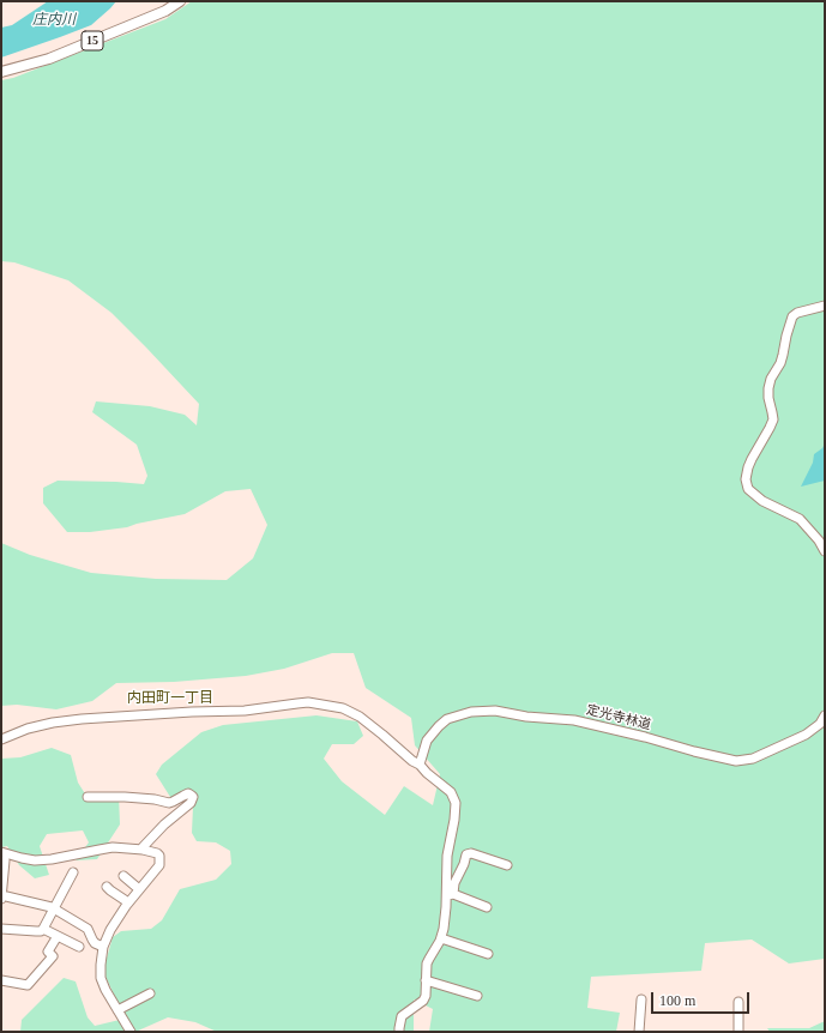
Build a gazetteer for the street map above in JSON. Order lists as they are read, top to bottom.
{
  "streets": {
    "main road": ["15"],
    "street": ["定光寺林道"]
  },
  "districts": ["内田町一丁目"],
  "water": ["庄内川"],
  "scale_bar": "100 m"
}
